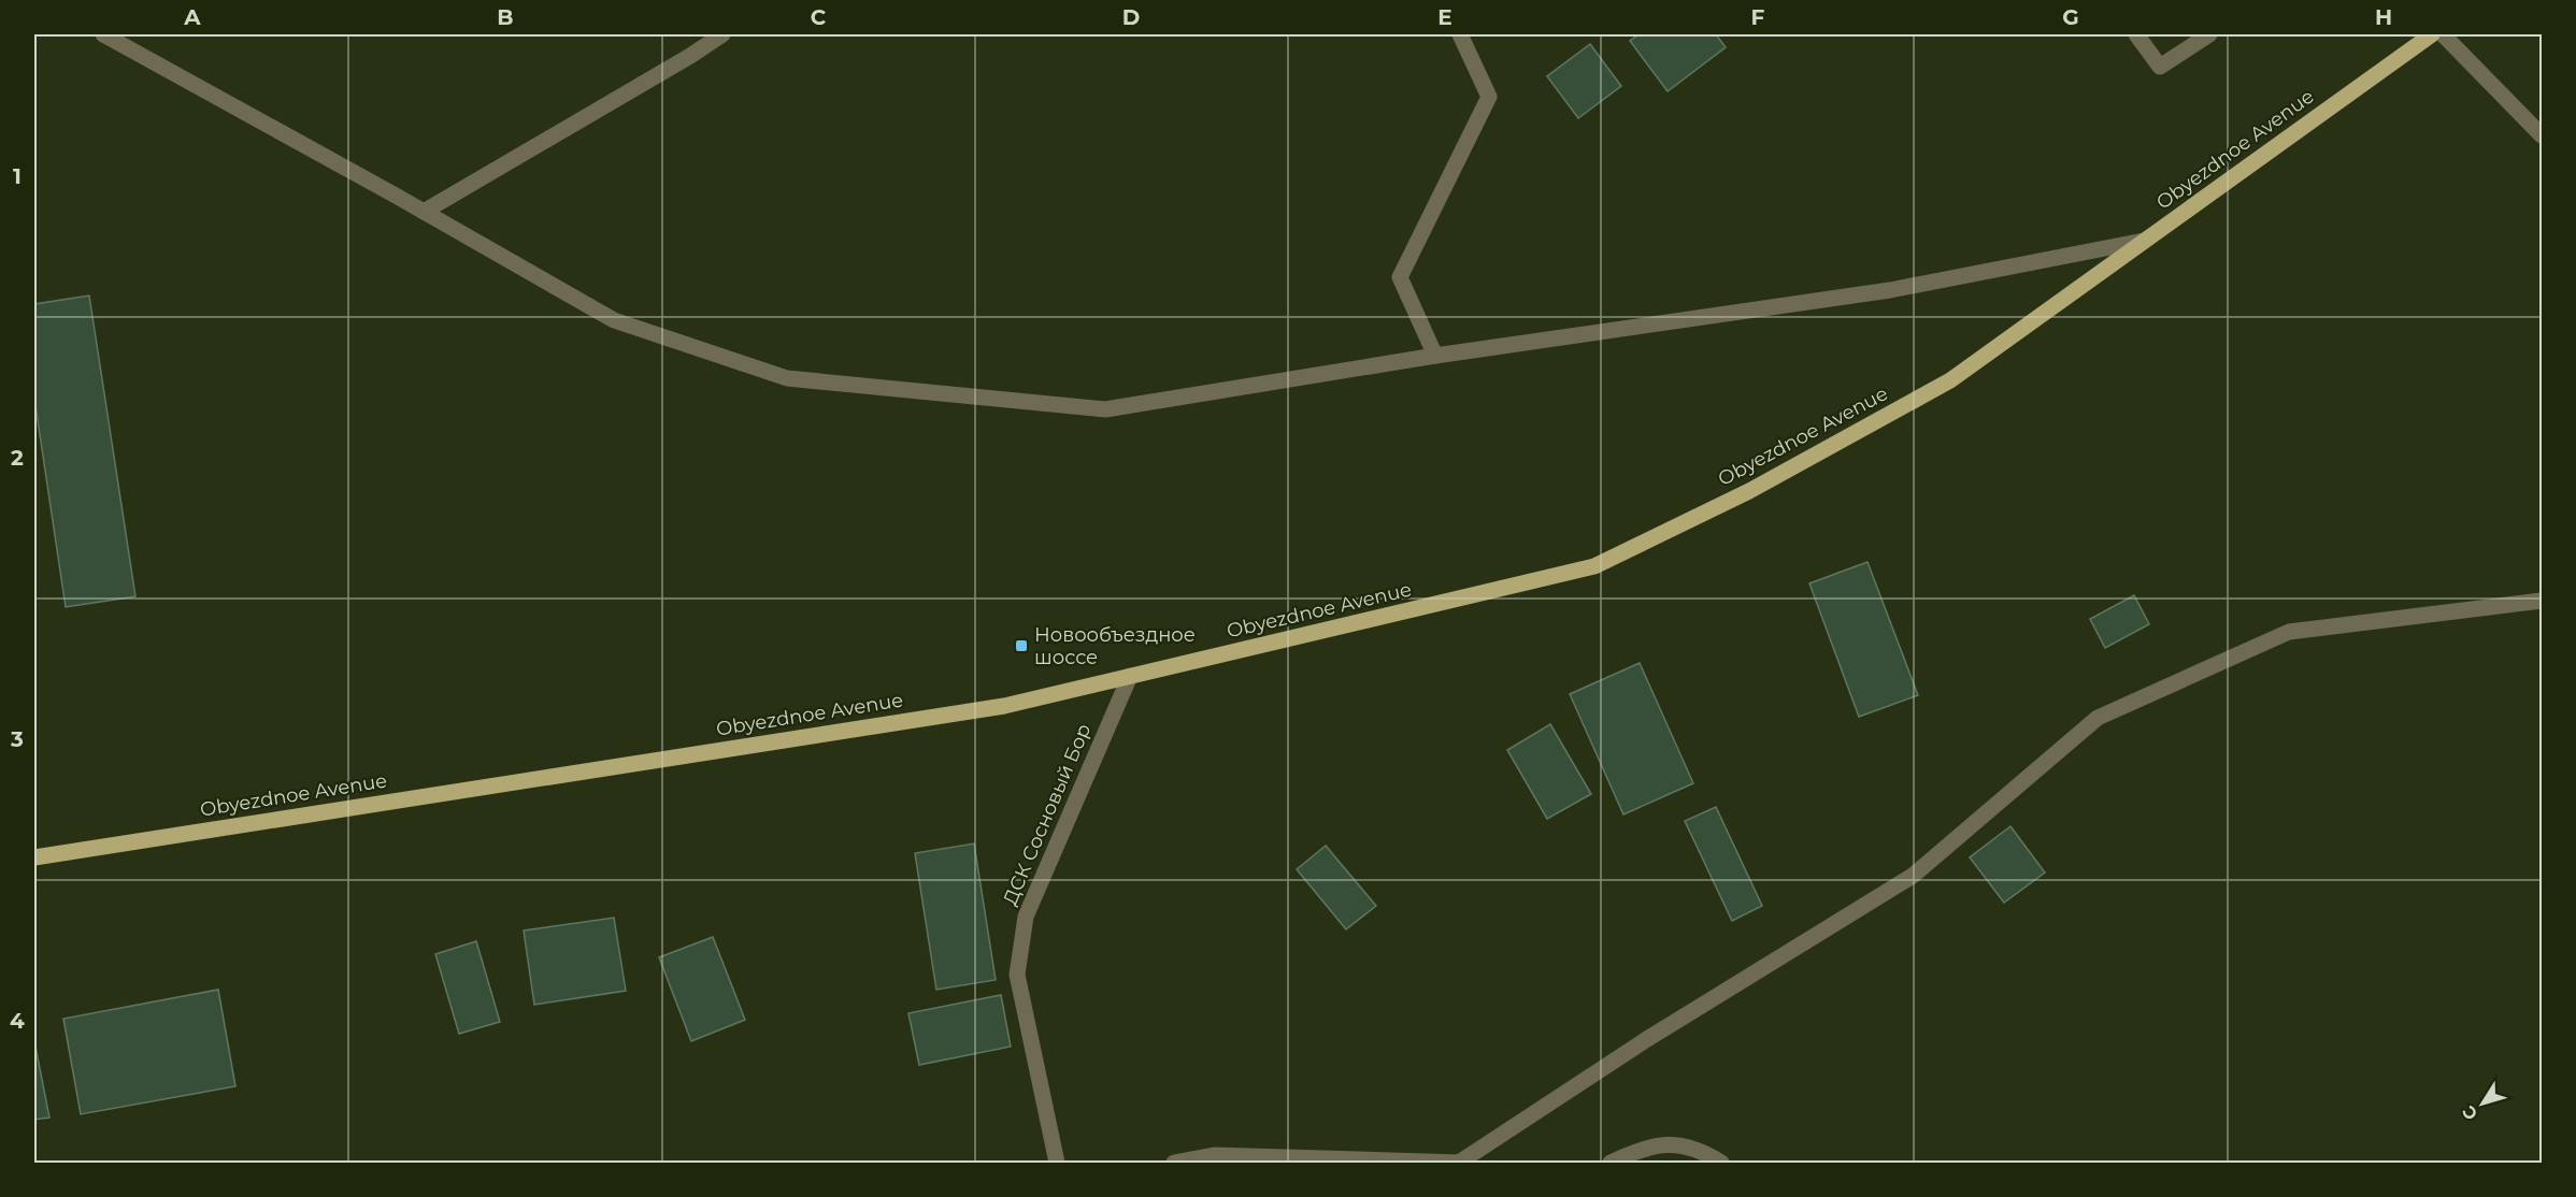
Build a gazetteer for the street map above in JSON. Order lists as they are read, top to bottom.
{
  "streets": {
    "main road": ["Obyezdnoe Avenue"],
    "street": ["ДСК Сосновый Бор"]
  },
  "crossings": [
    ["Obyezdnoe Avenue", "ДСК Сосновый Бор"]
  ],
  "places": {
    "transit": ["Новообъездное шоссе"]
  },
  "north": "bottom left",
  "grid": {
    "columns": [
      "A",
      "B",
      "C",
      "D",
      "E",
      "F",
      "G",
      "H"
    ],
    "rows": [
      "1",
      "2",
      "3",
      "4"
    ]
  }
}
